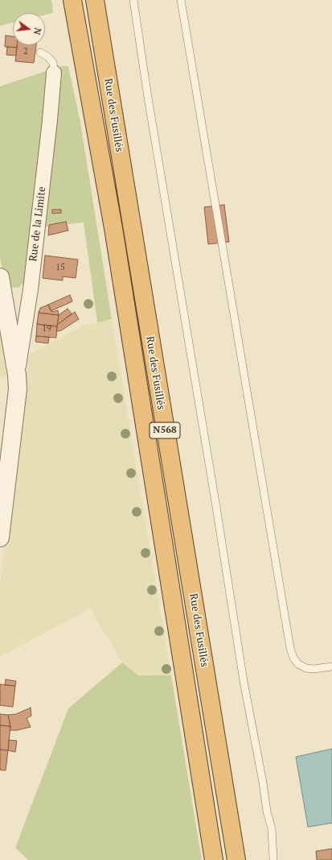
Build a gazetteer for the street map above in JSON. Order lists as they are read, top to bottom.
{
  "streets": {
    "highway": ["Rue des Fusillés", "N568"],
    "street": ["Rue de la Limite"]
  },
  "house_numbers": ["2", "15", "19"],
  "north": "right"
}
